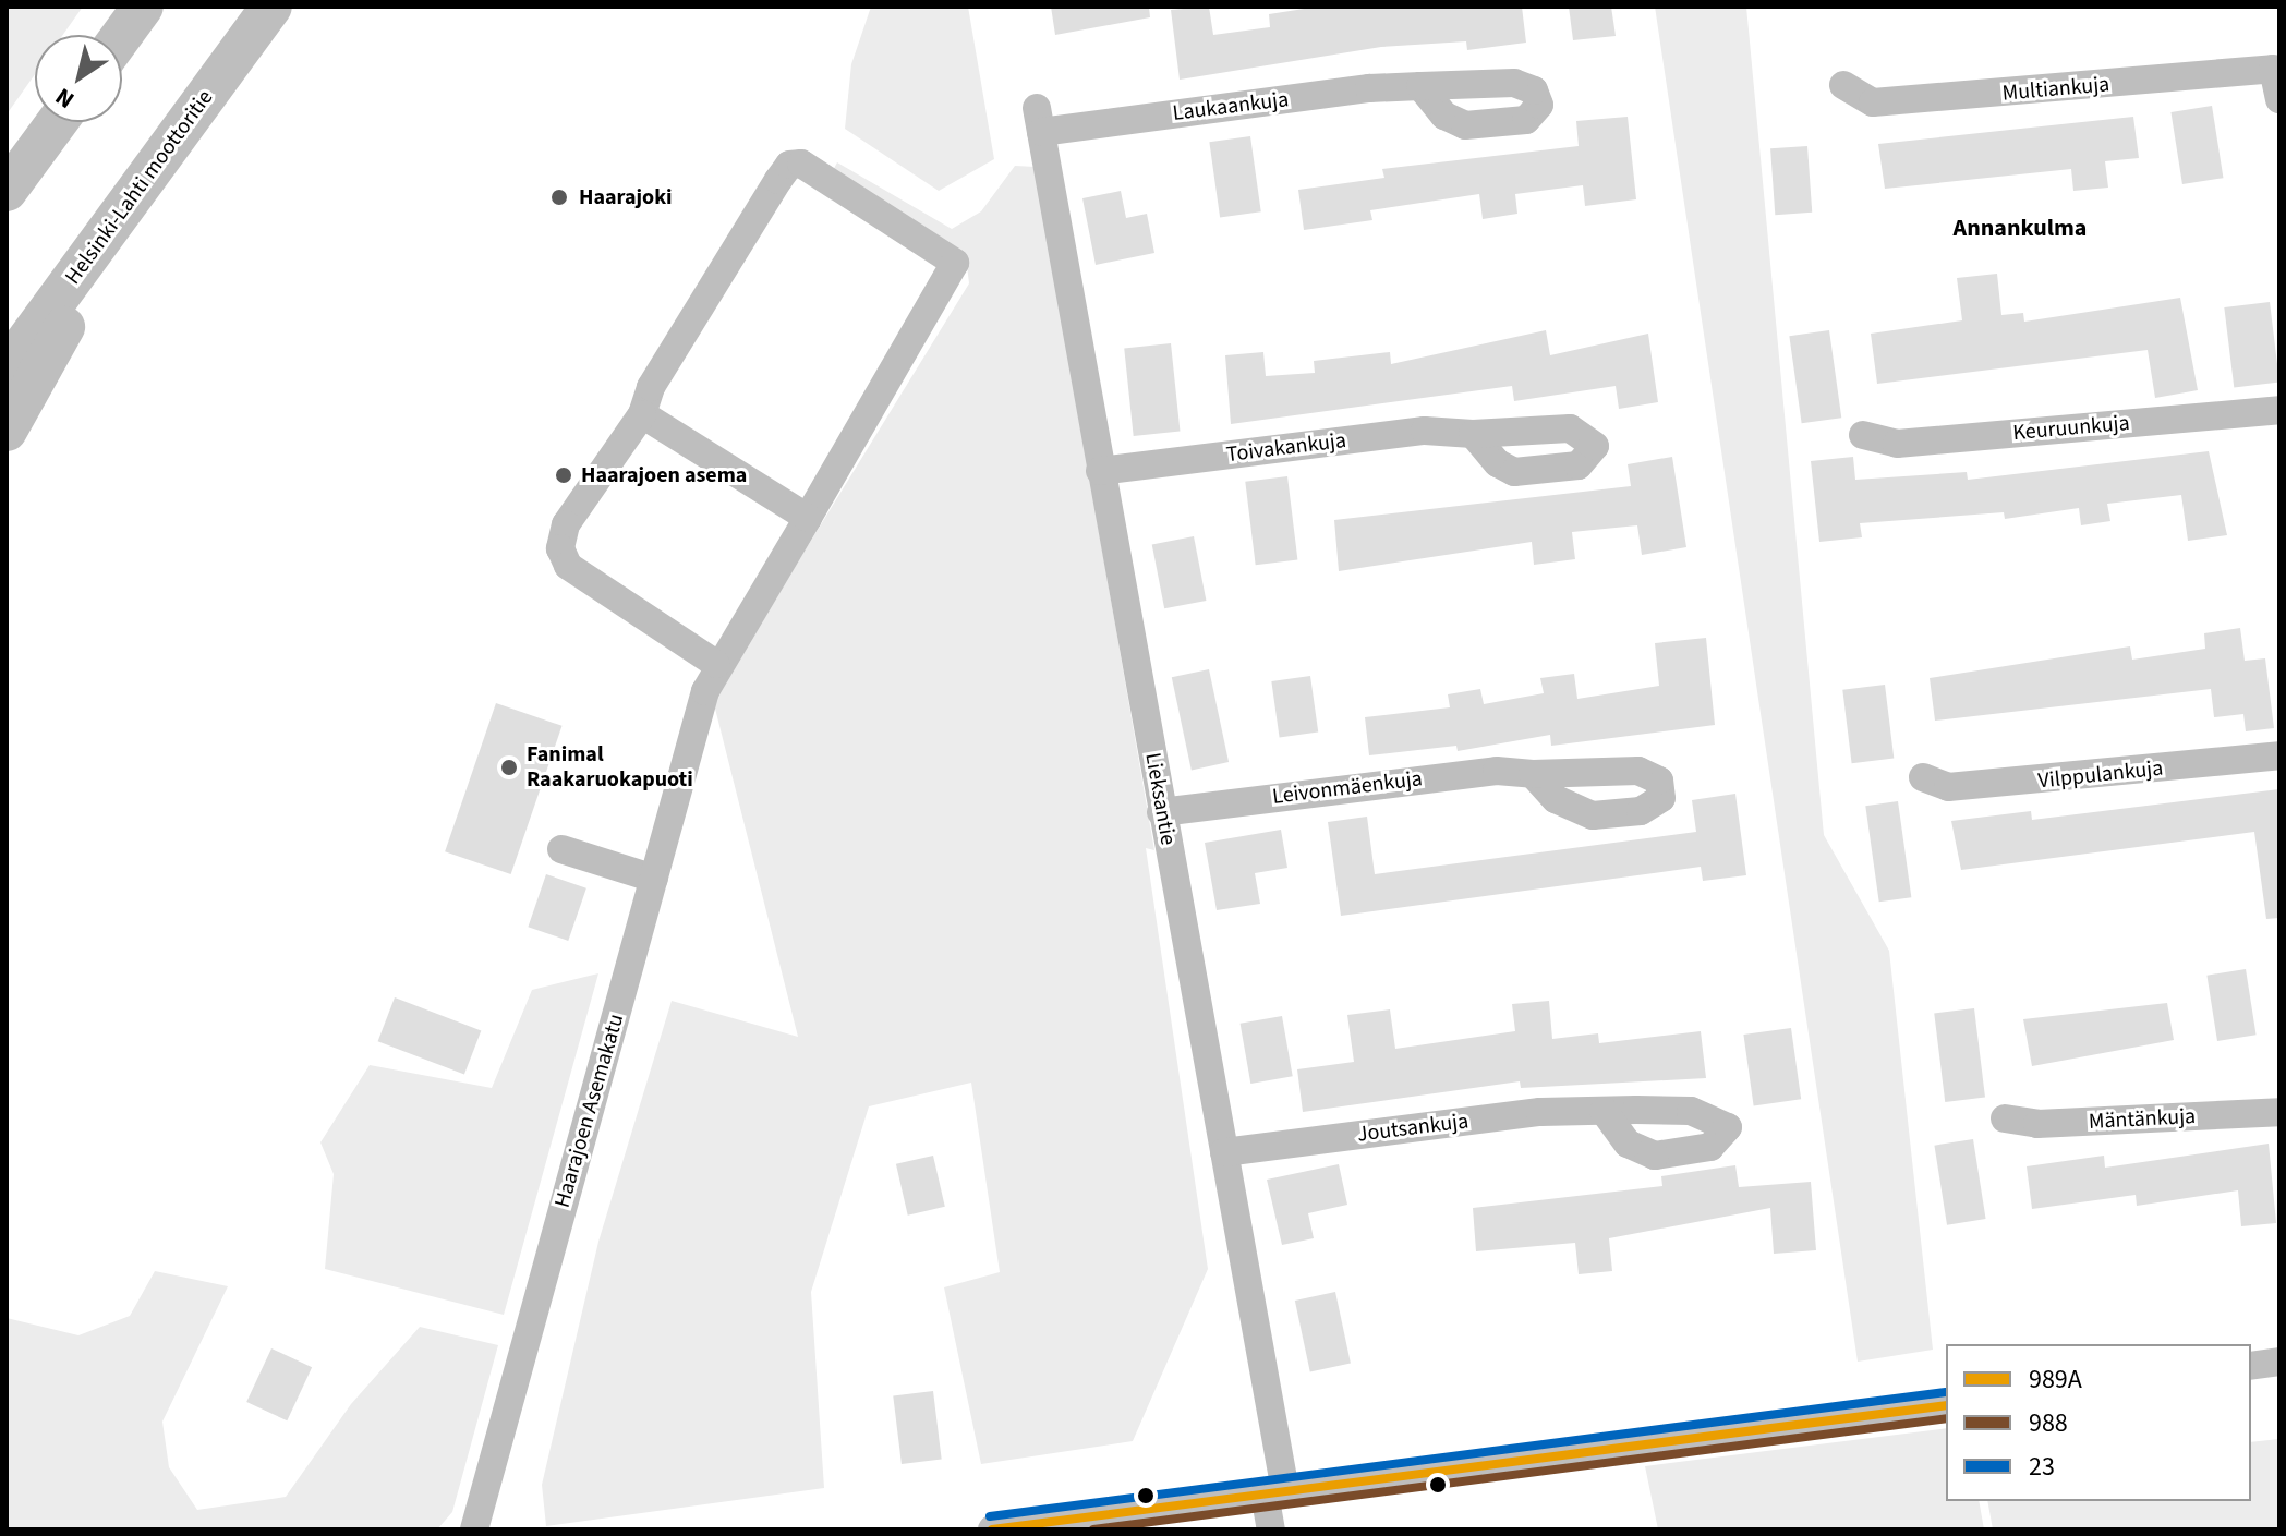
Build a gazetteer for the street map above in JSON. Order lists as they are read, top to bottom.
{
  "streets": {
    "highway": ["Helsinki-Lahti moottoritie"],
    "street": [
      "Multiankuja",
      "Laukaankuja",
      "Keuruunkuja",
      "Toivakankuja",
      "Vilppulankuja",
      "Leivonmäenkuja",
      "Lieksantie",
      "Haarajoen Asemakatu",
      "Mäntänkuja",
      "Joutsankuja"
    ]
  },
  "crossings": [
    ["Laukaankuja", "Lieksantie"],
    ["Toivakankuja", "Lieksantie"],
    ["Leivonmäenkuja", "Lieksantie"],
    ["Lieksantie", "Joutsankuja"]
  ],
  "districts": ["Annankulma"],
  "places": ["Haarajoki", "Haarajoen asema", "Fanimal Raakaruokapuoti"],
  "lines": ["transit line 23", "transit line 989A", "transit line 988"],
  "legend": ["989A", "988", "23"],
  "north": "bottom left"
}
